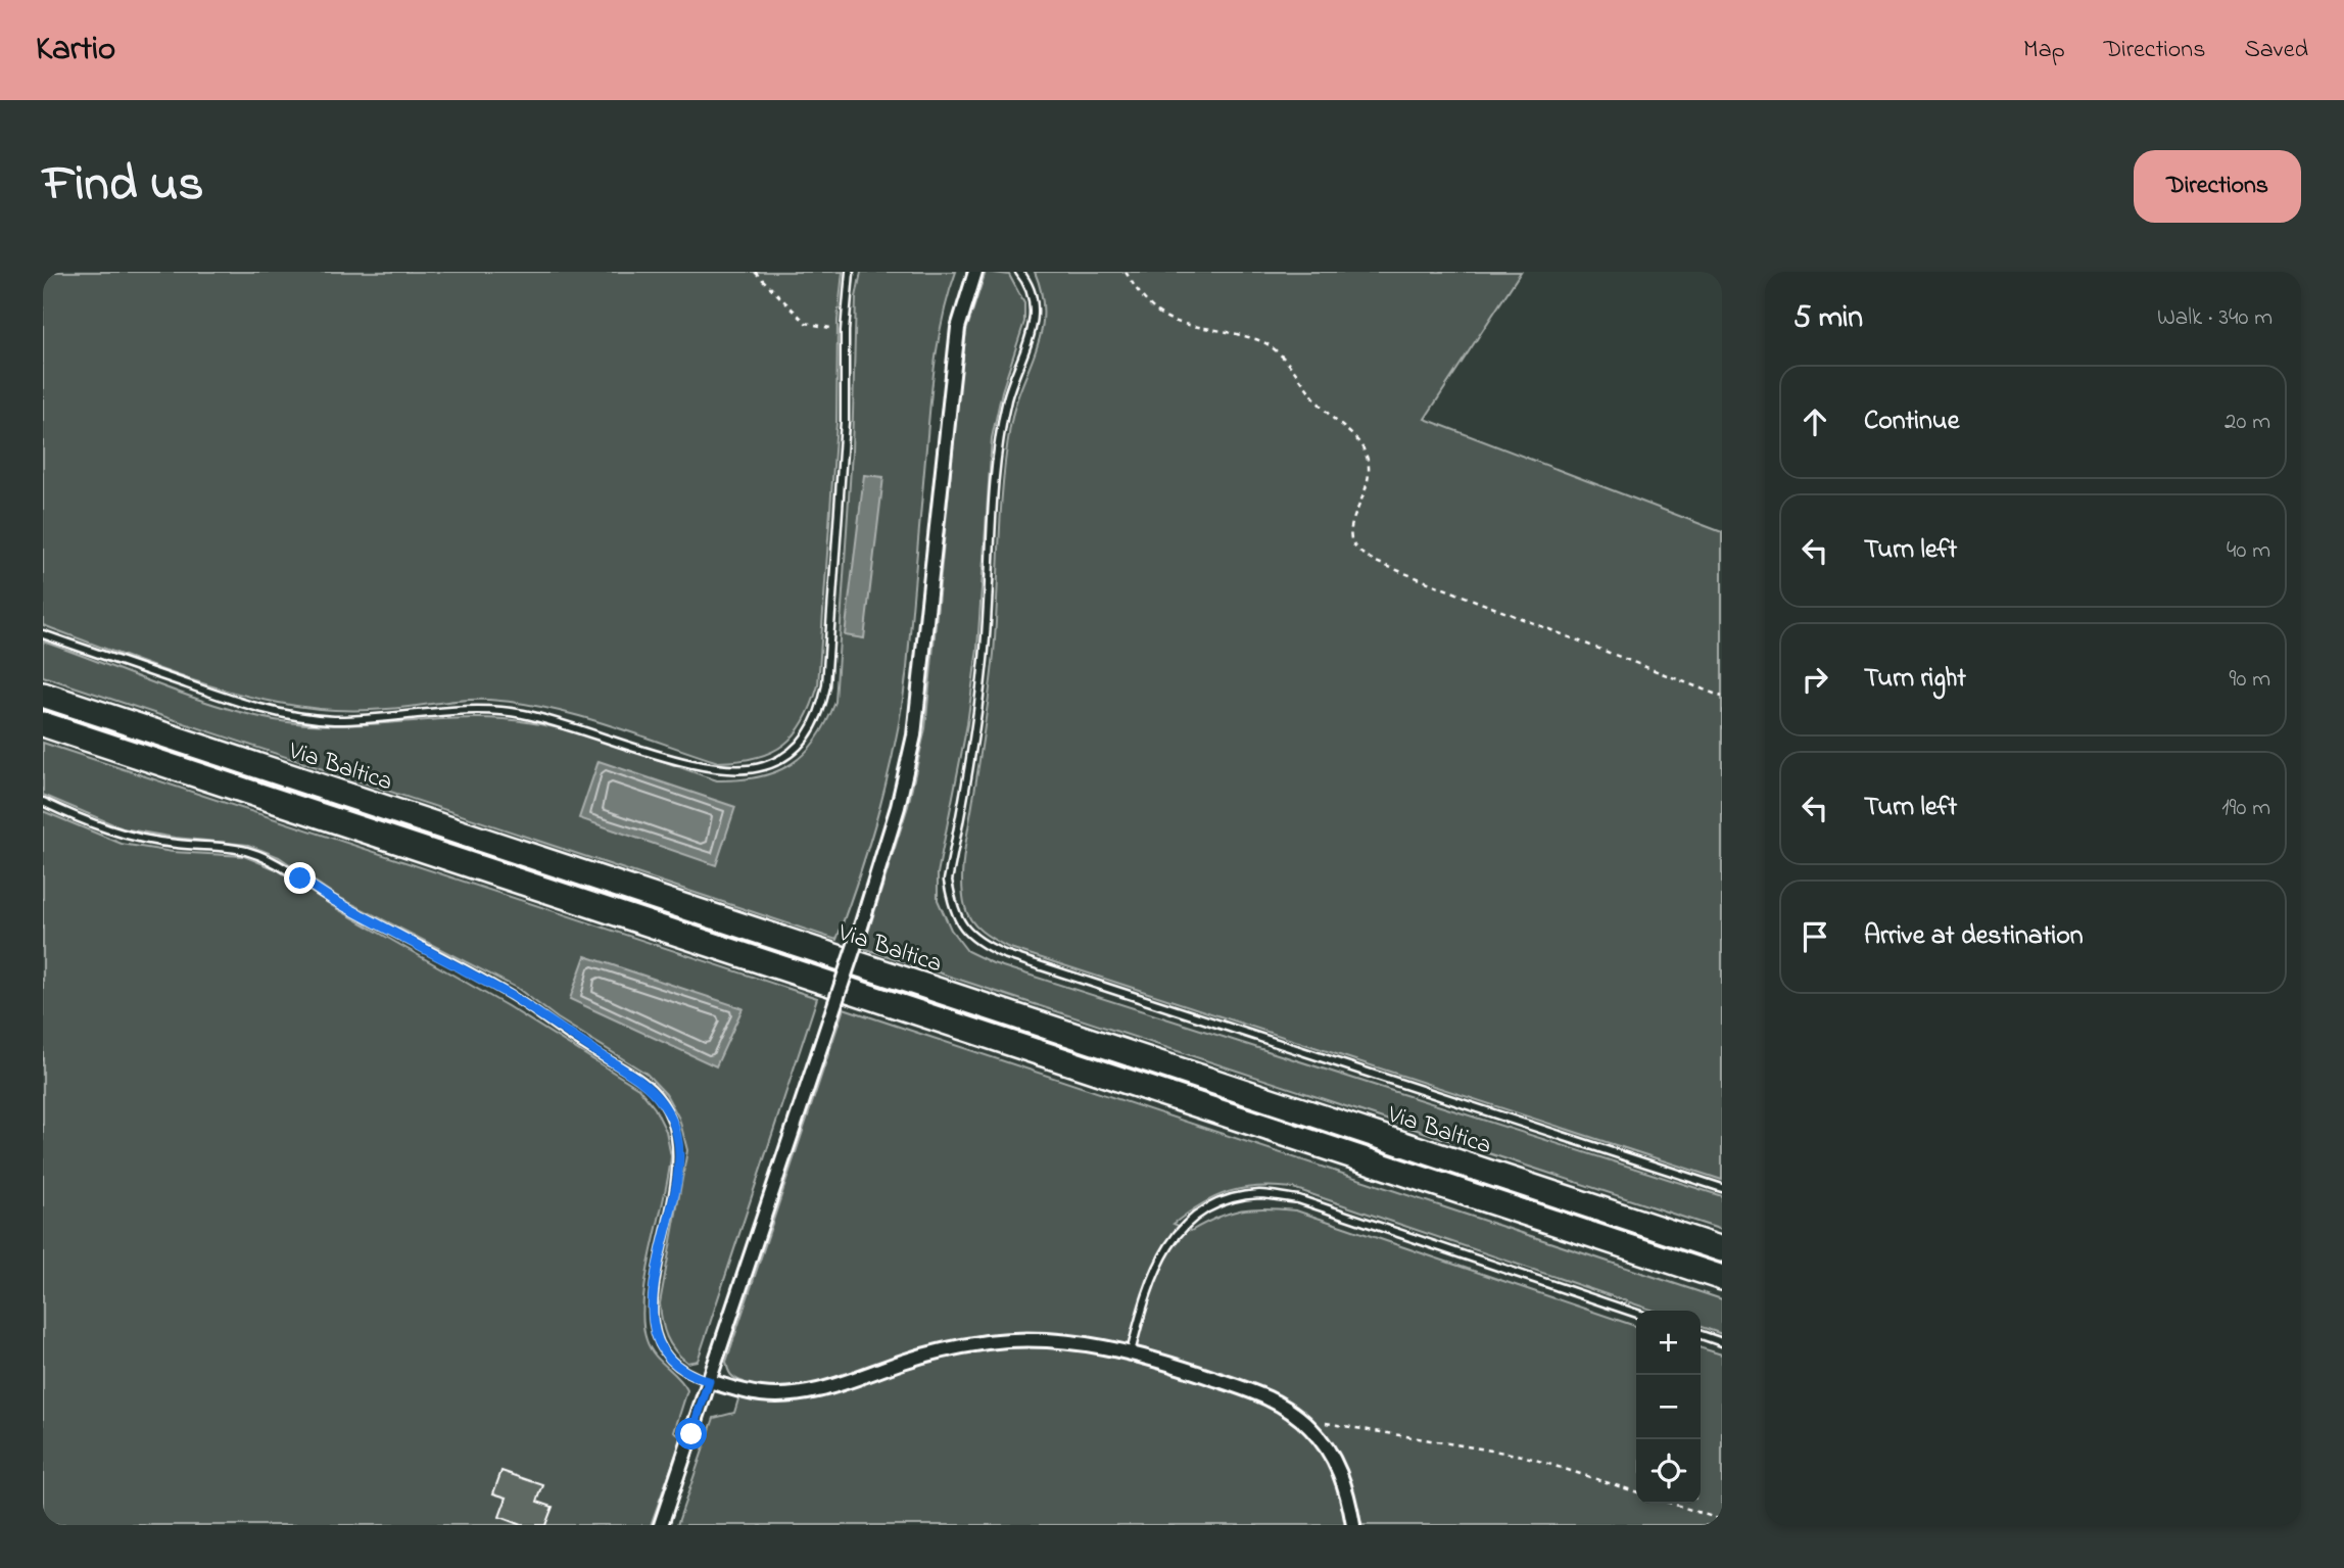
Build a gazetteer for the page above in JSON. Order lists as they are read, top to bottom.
{
  "streets": {
    "highway": ["Via Baltica"]
  },
  "page": {
    "header": "Kartio",
    "nav": ["Map", "Directions", "Saved"],
    "title": "Find us",
    "buttons": "Directions",
    "heading": ["5 min", "Walk · 340 m"],
    "list": [
      ["Continue", "20 m"],
      ["Turn left", "40 m"],
      ["Turn right", "90 m"],
      ["Turn left", "190 m"],
      "Arrive at destination"
    ],
    "map_buttons": ["+", "−"]
  }
}
